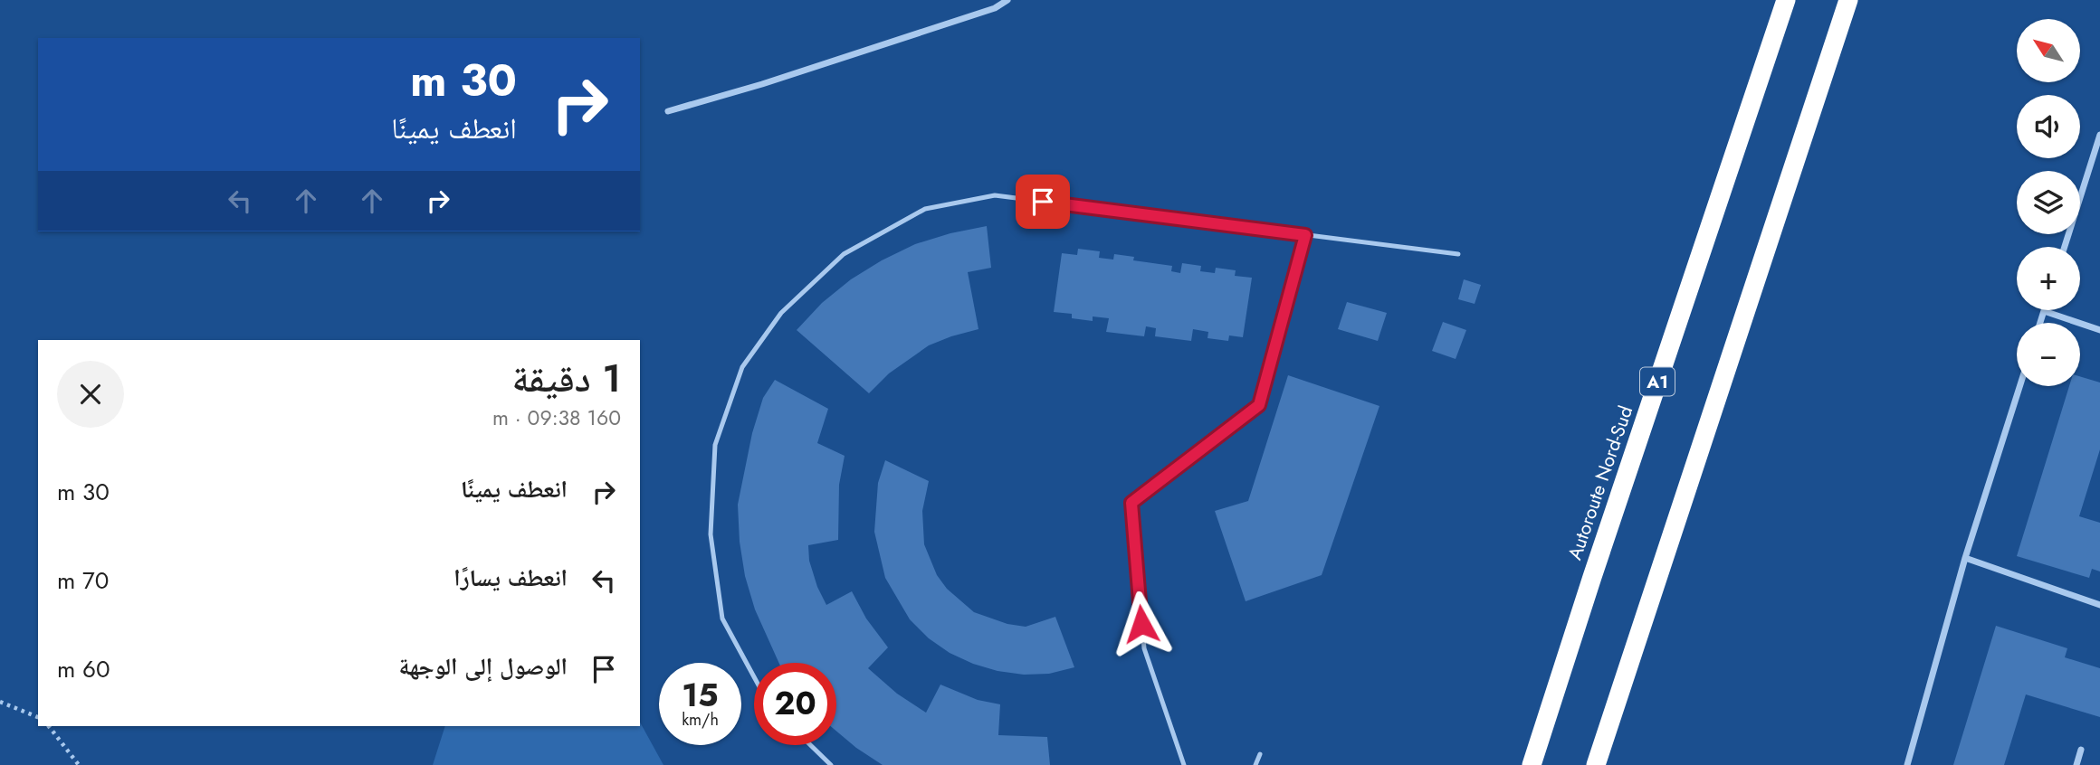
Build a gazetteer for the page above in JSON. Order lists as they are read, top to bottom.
{
  "streets": {
    "highway": ["A1", "Autoroute Nord-Sud"]
  },
  "north": "top left",
  "page": {
    "map_buttons": ["+", "−"],
    "turn": ["30 m", "انعطف يمينًا"],
    "heading": ["1 دقيقة", "160 m · 09:38"],
    "list": [
      {
        "name": "انعطف يمينًا",
        "value": "30 m"
      },
      {
        "name": "انعطف يسارًا",
        "value": "70 m"
      },
      {
        "name": "الوصول إلى الوجهة",
        "value": "60 m"
      }
    ],
    "speed": "15 km/h",
    "limit": "20"
  }
}
